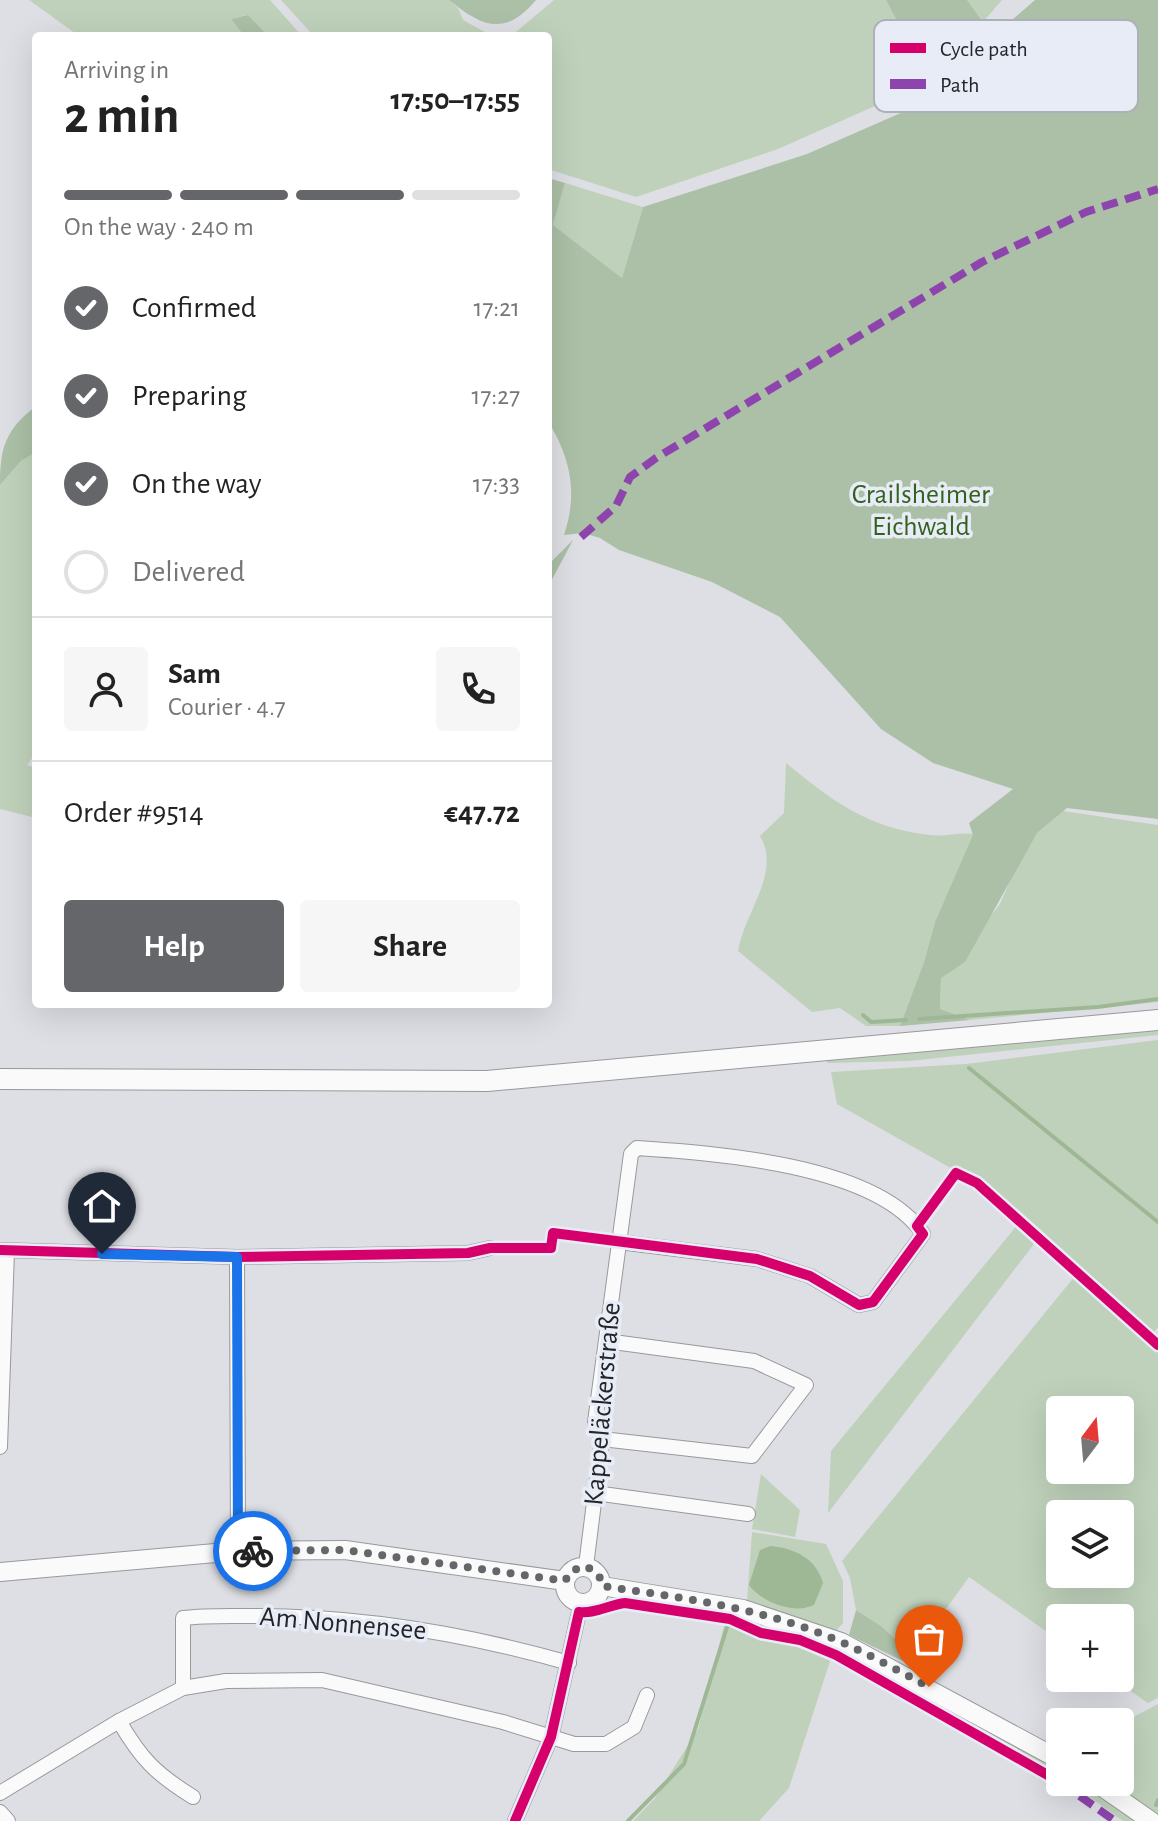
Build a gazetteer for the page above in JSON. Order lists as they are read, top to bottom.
{
  "streets": {
    "street": ["Kappeläckerstraße", "Am Nonnensee"]
  },
  "parks": ["Crailsheimer Eichwald"],
  "legend": ["Cycle path", "Path"],
  "north": "top",
  "page": {
    "heading": ["2 min", "Arriving in", "17:50–17:55"],
    "panel": [
      "Sam",
      "Courier · 4.7",
      "Order #9514",
      "€47.72"
    ],
    "bar": "On the way · 240 m",
    "list": [
      ["Confirmed", "17:21"],
      ["Preparing", "17:27"],
      ["On the way", "17:33"],
      "Delivered"
    ],
    "buttons": ["Help", "Share"],
    "map_buttons": ["+", "−"]
  }
}
